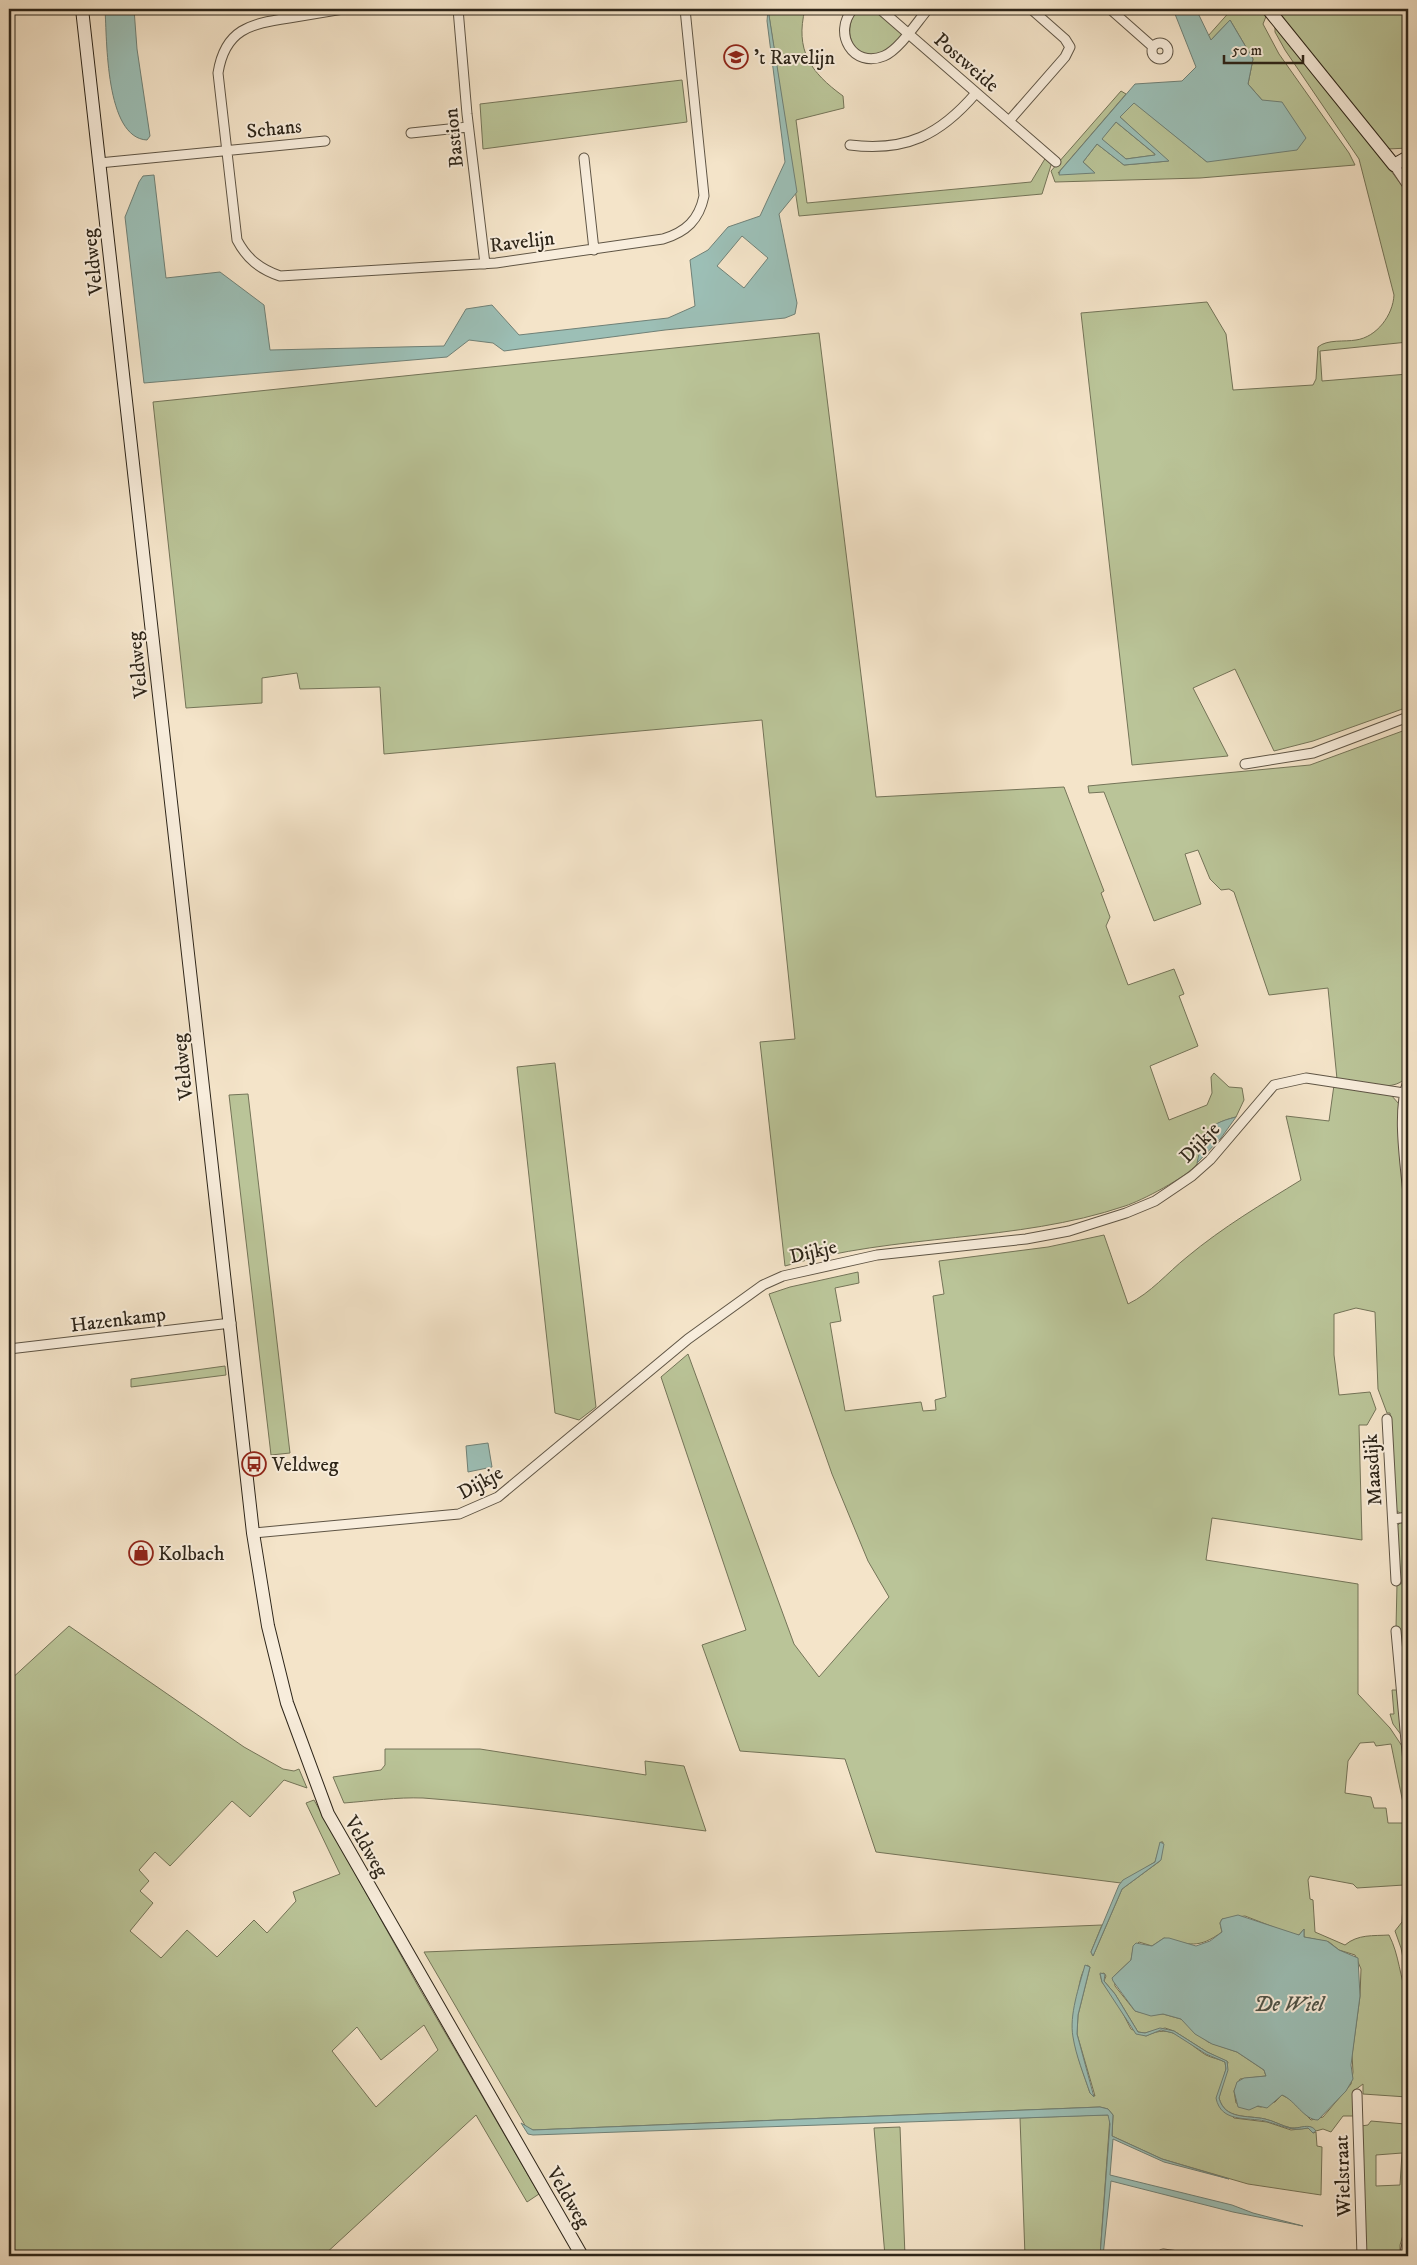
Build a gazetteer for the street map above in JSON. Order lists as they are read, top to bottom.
{
  "streets": {
    "street": [
      "Postweide",
      "Schans",
      "Bastion",
      "Ravelijn",
      "Veldweg",
      "Dijkje",
      "Hazenkamp",
      "Maasdijk",
      "Wielstraat"
    ]
  },
  "crossings": [
    ["Schans", "Ravelijn"],
    ["Bastion", "Ravelijn"],
    ["Veldweg", "Dijkje"],
    ["Veldweg", "Hazenkamp"]
  ],
  "water": ["De Wiel"],
  "places": {
    "school or university": ["'t Ravelijn"],
    "bus stop": ["Veldweg"],
    "shop": ["Kolbach"]
  },
  "scale_bar": "50 m"
}
